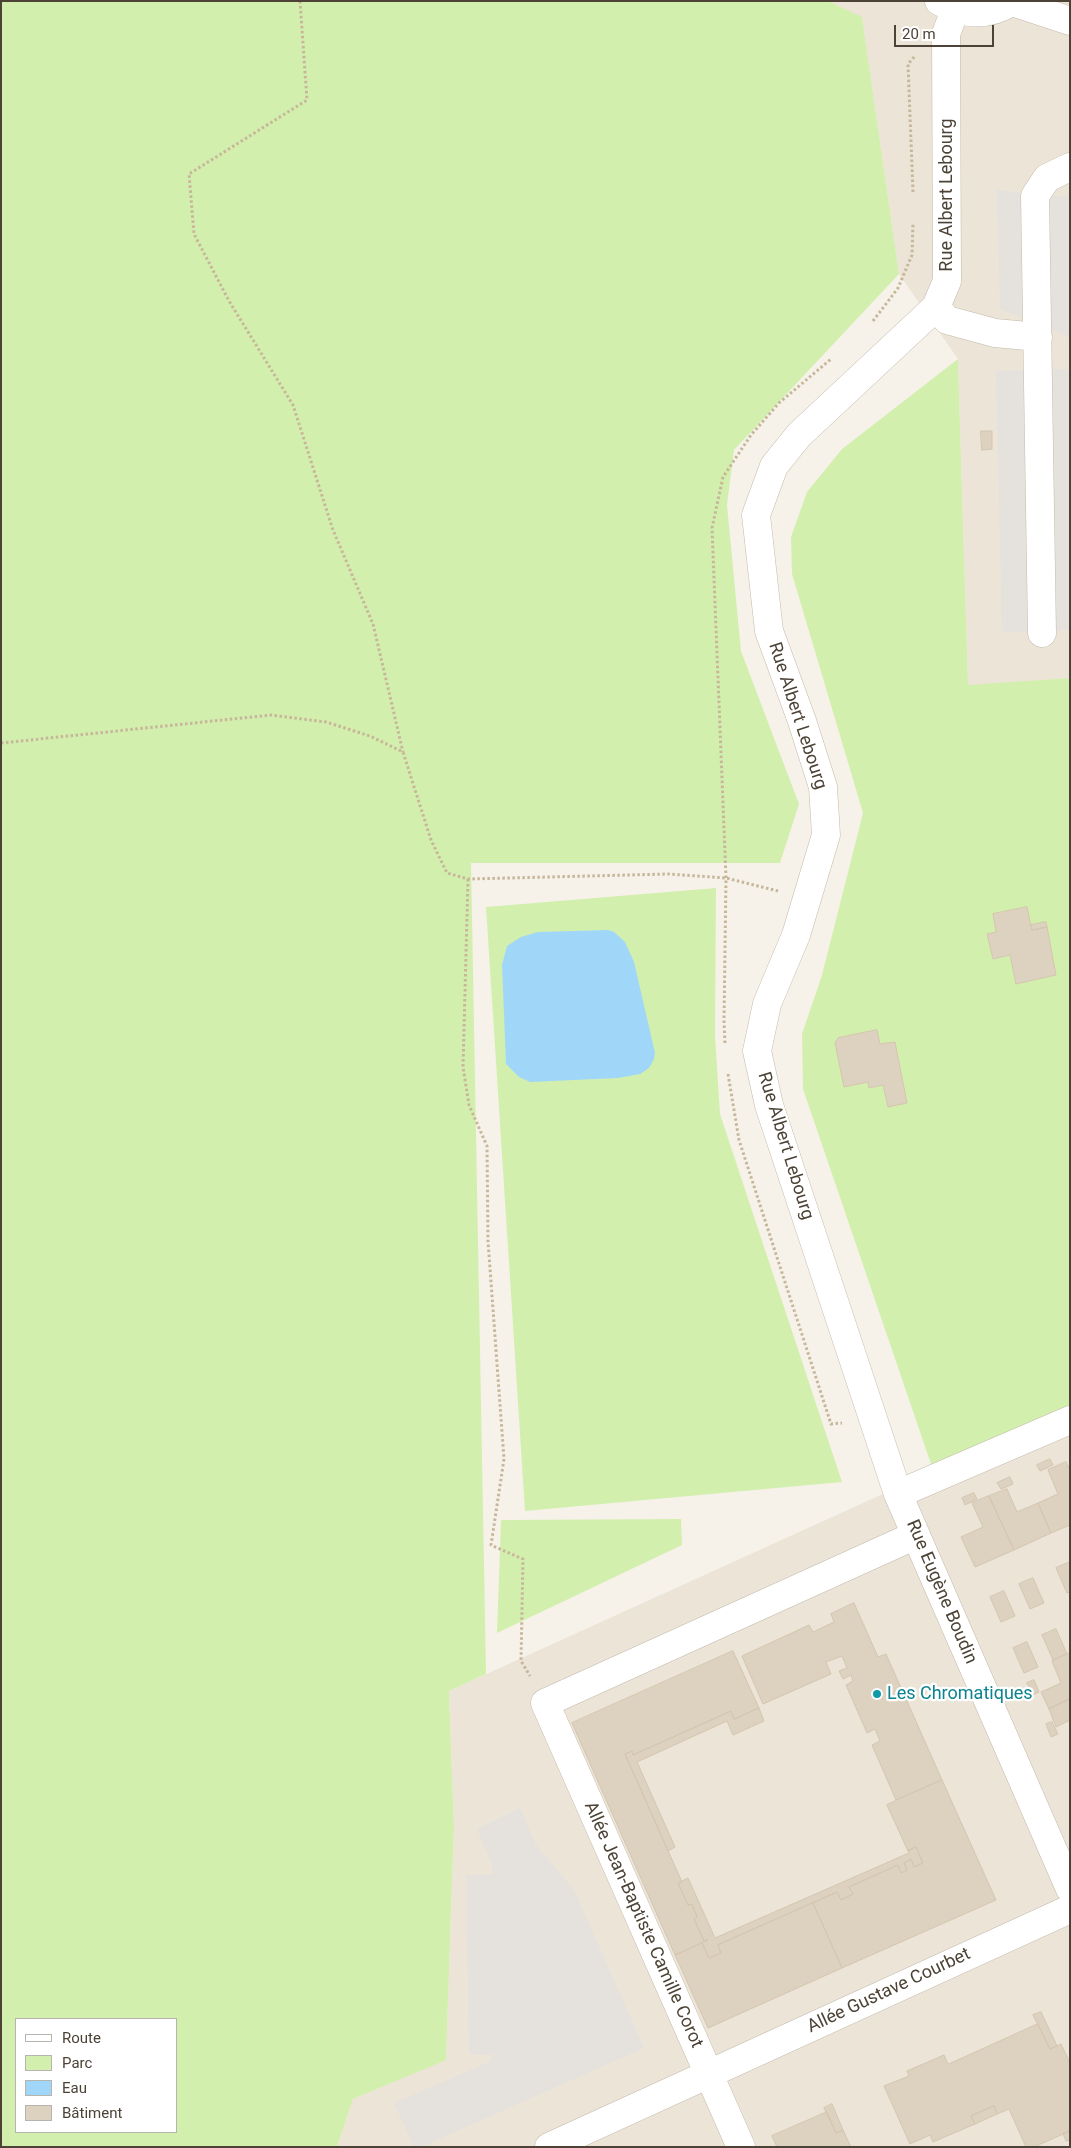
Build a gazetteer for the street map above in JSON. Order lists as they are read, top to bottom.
{
  "streets": {
    "street": [
      "Rue Albert Lebourg",
      "Rue Eugène Boudin",
      "Allée Jean-Baptiste Camille Corot",
      "Allée Gustave Courbet"
    ]
  },
  "crossings": [
    ["Rue Albert Lebourg", "Rue Eugène Boudin"],
    ["Allée Jean-Baptiste Camille Corot", "Allée Gustave Courbet"]
  ],
  "places": ["Les Chromatiques"],
  "legend": [
    "Route",
    "Parc",
    "Eau",
    "Bâtiment"
  ],
  "scale_bar": "20 m"
}
